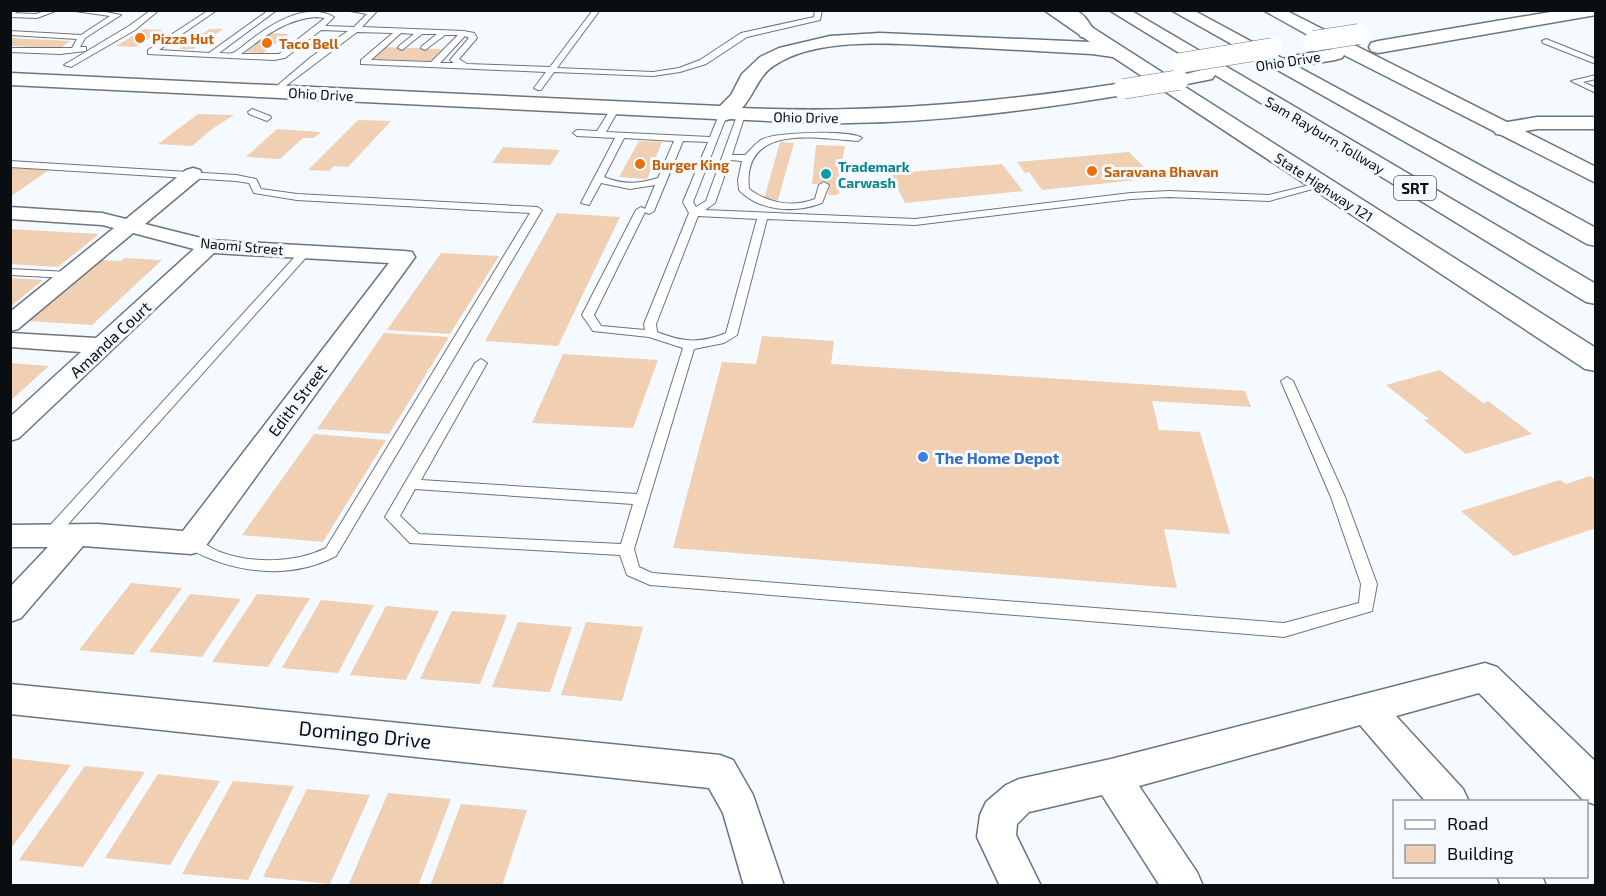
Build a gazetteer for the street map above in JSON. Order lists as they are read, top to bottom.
{
  "streets": {
    "main road": [
      "Ohio Drive",
      "Sam Rayburn Tollway",
      "State Highway 121",
      "SRT"
    ],
    "street": [
      "Naomi Street",
      "Amanda Court",
      "Edith Street",
      "Domingo Drive"
    ]
  },
  "crossings": [
    ["Naomi Street", "Amanda Court"],
    ["Naomi Street", "Edith Street"]
  ],
  "places": [
    "Pizza Hut",
    "Taco Bell",
    "Burger King",
    "Saravana Bhavan",
    "Trademark Carwash",
    "The Home Depot"
  ],
  "legend": ["Road", "Building"]
}
